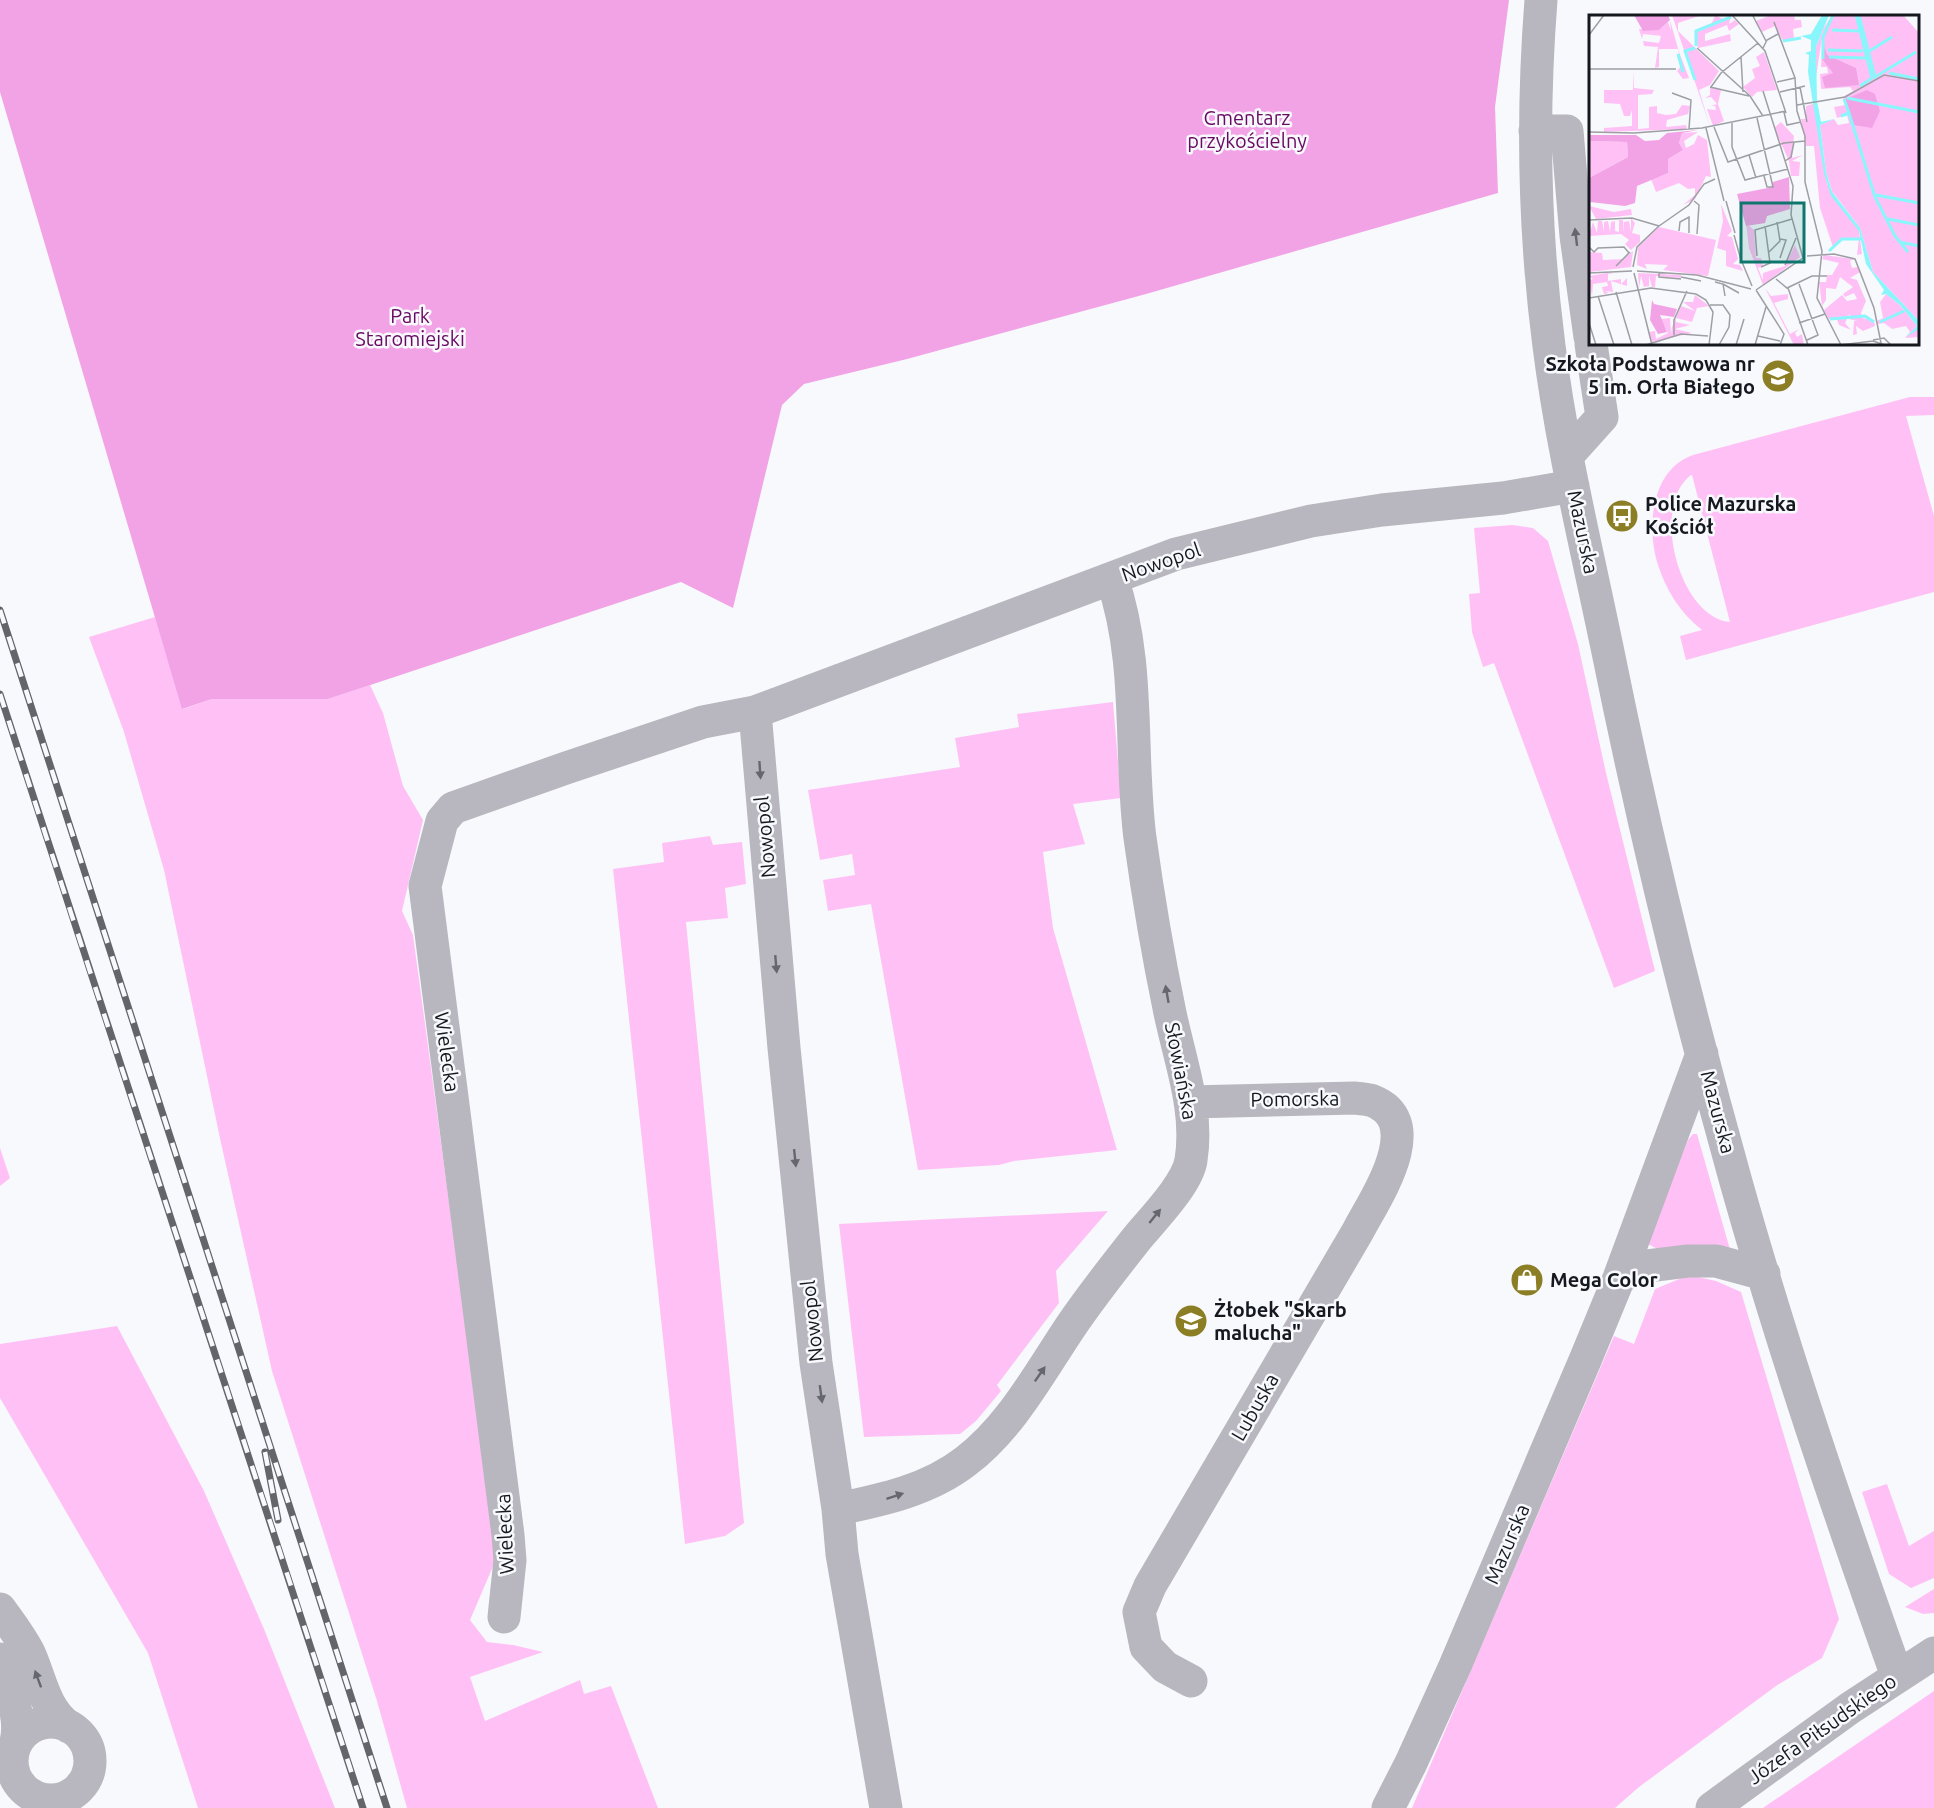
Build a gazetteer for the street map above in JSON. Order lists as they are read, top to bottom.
{
  "streets": {
    "street": [
      "Mazurska",
      "Nowopol",
      "Wielecka",
      "Słowiańska",
      "Pomorska",
      "Lubuska",
      "Józefa Piłsudskiego"
    ]
  },
  "crossings": [
    ["Mazurska", "Nowopol"],
    ["Mazurska", "Józefa Piłsudskiego"],
    ["Nowopol", "Wielecka"],
    ["Nowopol", "Słowiańska"],
    ["Słowiańska", "Pomorska"],
    ["Pomorska", "Lubuska"]
  ],
  "one_way": ["Nowopol", "Słowiańska"],
  "parks": ["Cmentarz przykościelny", "Park Staromiejski"],
  "places": {
    "school or university": ["Szkoła Podstawowa nr 5 im. Orła Białego", "Żłobek \"Skarb malucha\""],
    "bus stop": ["Police Mazurska Kościół"],
    "shop": ["Mega Color"]
  }
}
